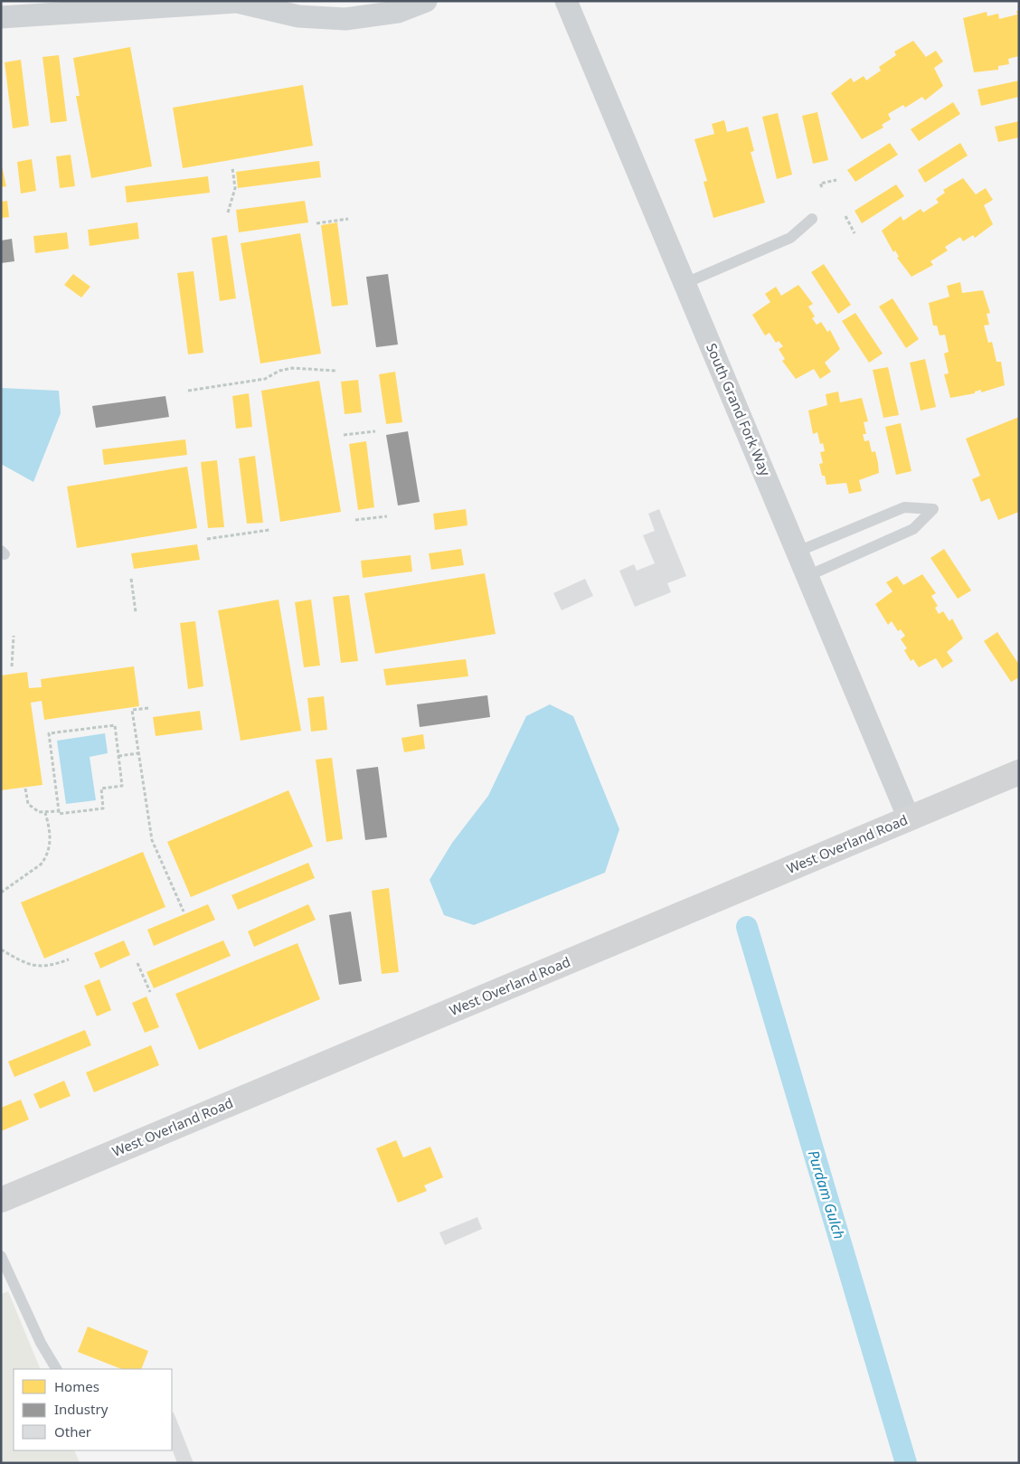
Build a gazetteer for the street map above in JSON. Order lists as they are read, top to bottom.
{
  "streets": {
    "street": ["South Grand Fork Way", "West Overland Road"]
  },
  "crossings": [
    ["South Grand Fork Way", "West Overland Road"]
  ],
  "water": ["Purdam Gulch"],
  "legend": ["Homes", "Industry", "Other"]
}
